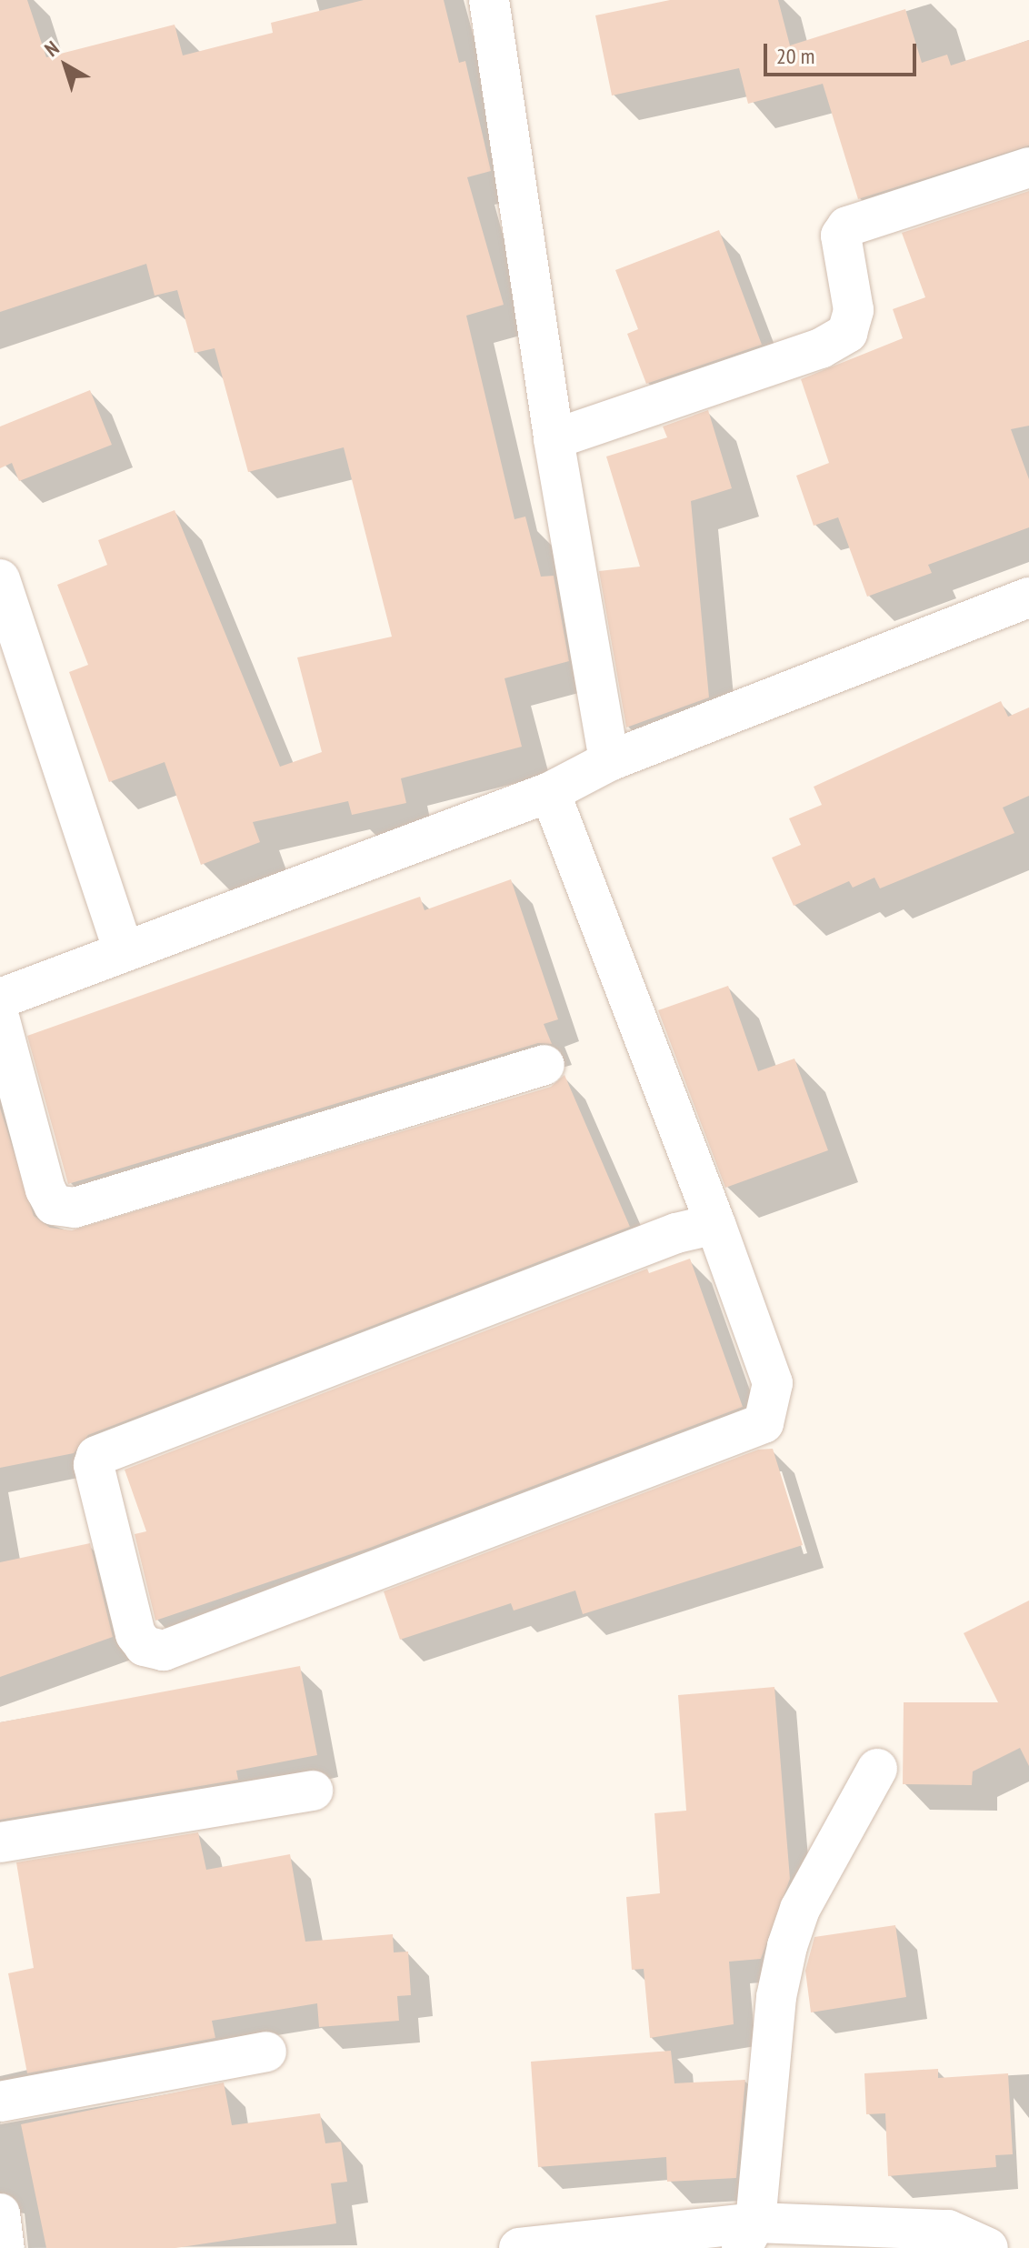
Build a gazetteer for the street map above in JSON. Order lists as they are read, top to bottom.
{
  "scale_bar": "20 m",
  "north": "top left"
}
